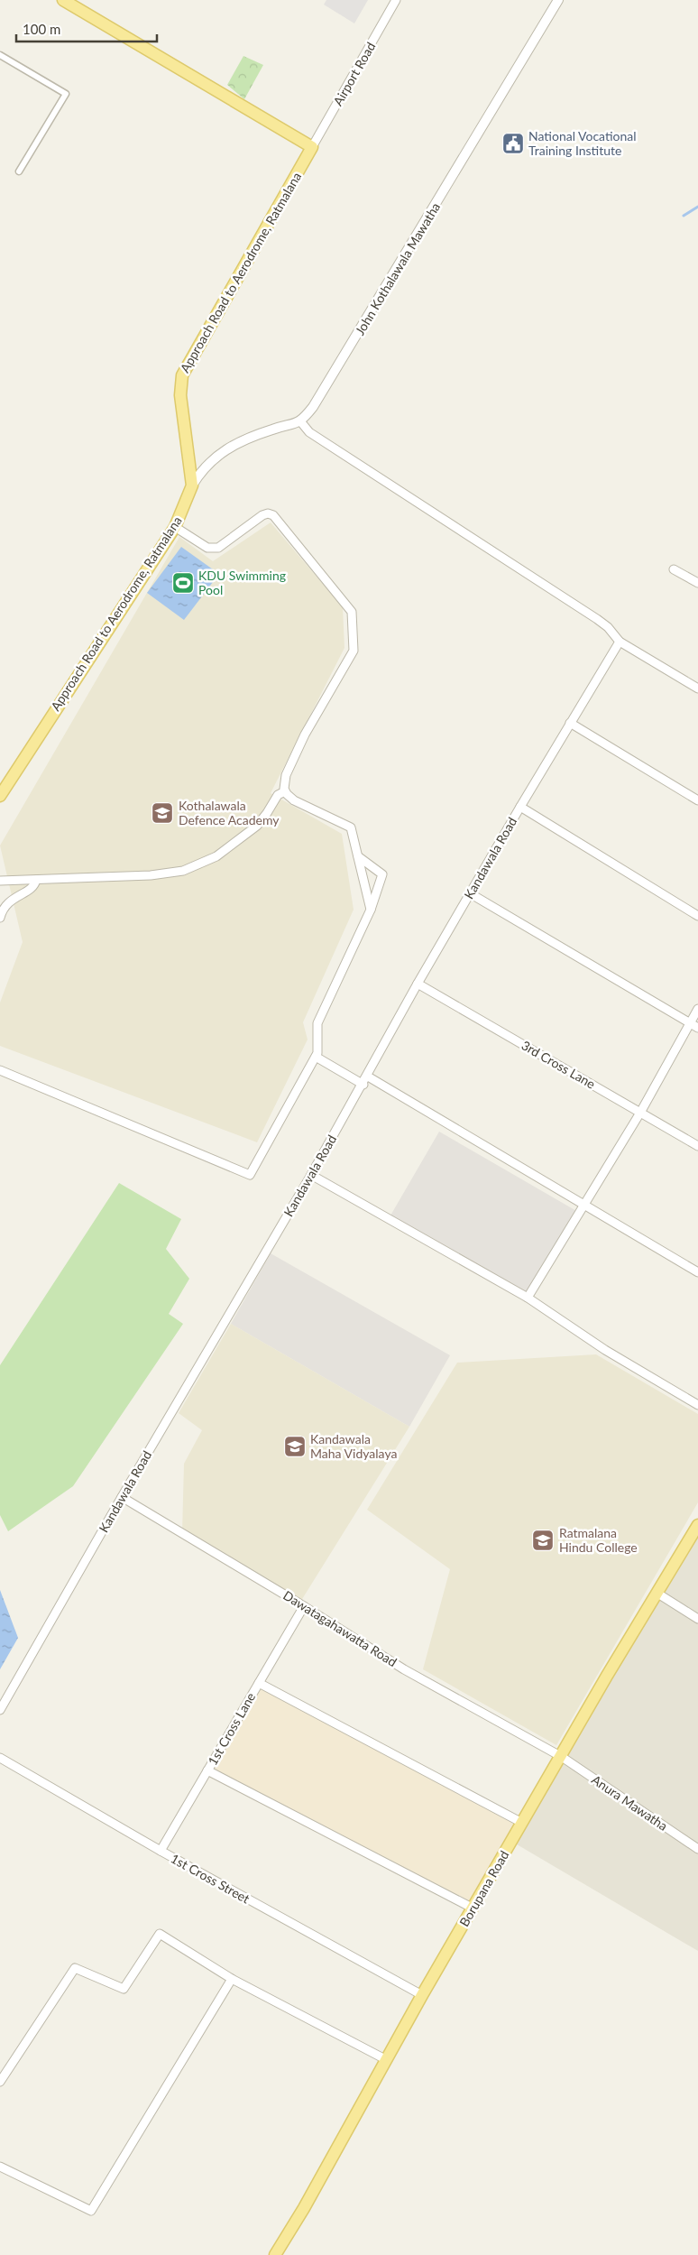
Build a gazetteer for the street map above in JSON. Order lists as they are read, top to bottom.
{
  "streets": {
    "main road": ["Approach Road to Aerodrome, Ratmalana", "Borupana Road"],
    "street": [
      "Airport Road",
      "John Kothalawala Mawatha",
      "Kandawala Road",
      "3rd Cross Lane",
      "Dawatagahawatta Road",
      "1st Cross Lane",
      "Anura Mawatha",
      "1st Cross Street"
    ]
  },
  "crossings": [
    ["Airport Road", "Approach Road to Aerodrome, Ratmalana"],
    ["Kandawala Road", "3rd Cross Lane"],
    ["Kandawala Road", "Dawatagahawatta Road"],
    ["Dawatagahawatta Road", "1st Cross Lane"],
    ["Dawatagahawatta Road", "Anura Mawatha"],
    ["Dawatagahawatta Road", "Borupana Road"],
    ["1st Cross Lane", "1st Cross Street"],
    ["Anura Mawatha", "Borupana Road"],
    ["1st Cross Street", "Borupana Road"]
  ],
  "places": {
    "public building": ["National Vocational Training Institute"],
    "sports": ["KDU Swimming Pool"],
    "school or university": ["Kothalawala Defence Academy", "Kandawala Maha Vidyalaya", "Ratmalana Hindu College"]
  },
  "scale_bar": "100 m"
}
